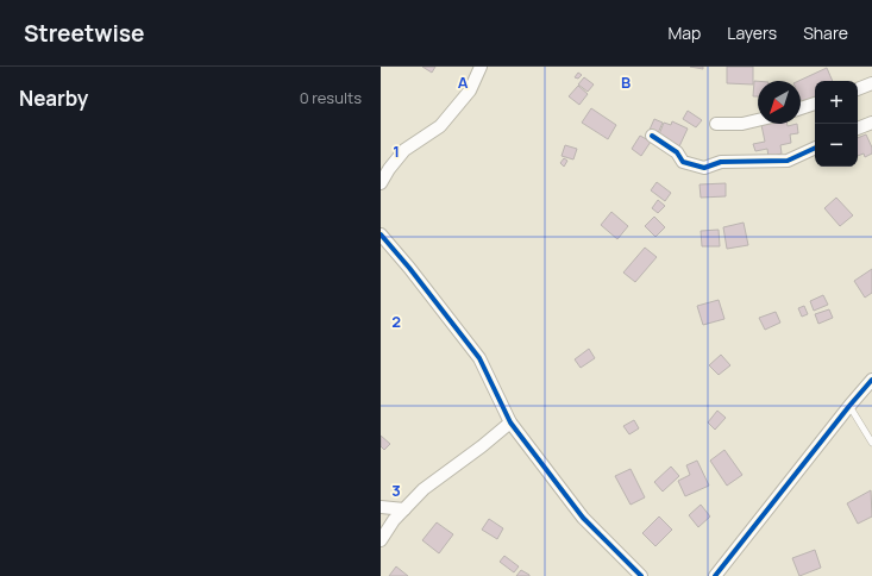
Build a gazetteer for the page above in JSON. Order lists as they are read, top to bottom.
{
  "north": "bottom left",
  "page": {
    "header": "Streetwise",
    "nav": ["Map", "Layers", "Share"],
    "heading": ["Nearby", "0 results"],
    "map_buttons": ["+", "−"]
  },
  "grid": {
    "columns": ["A", "B"],
    "rows": ["1", "2", "3"]
  }
}
